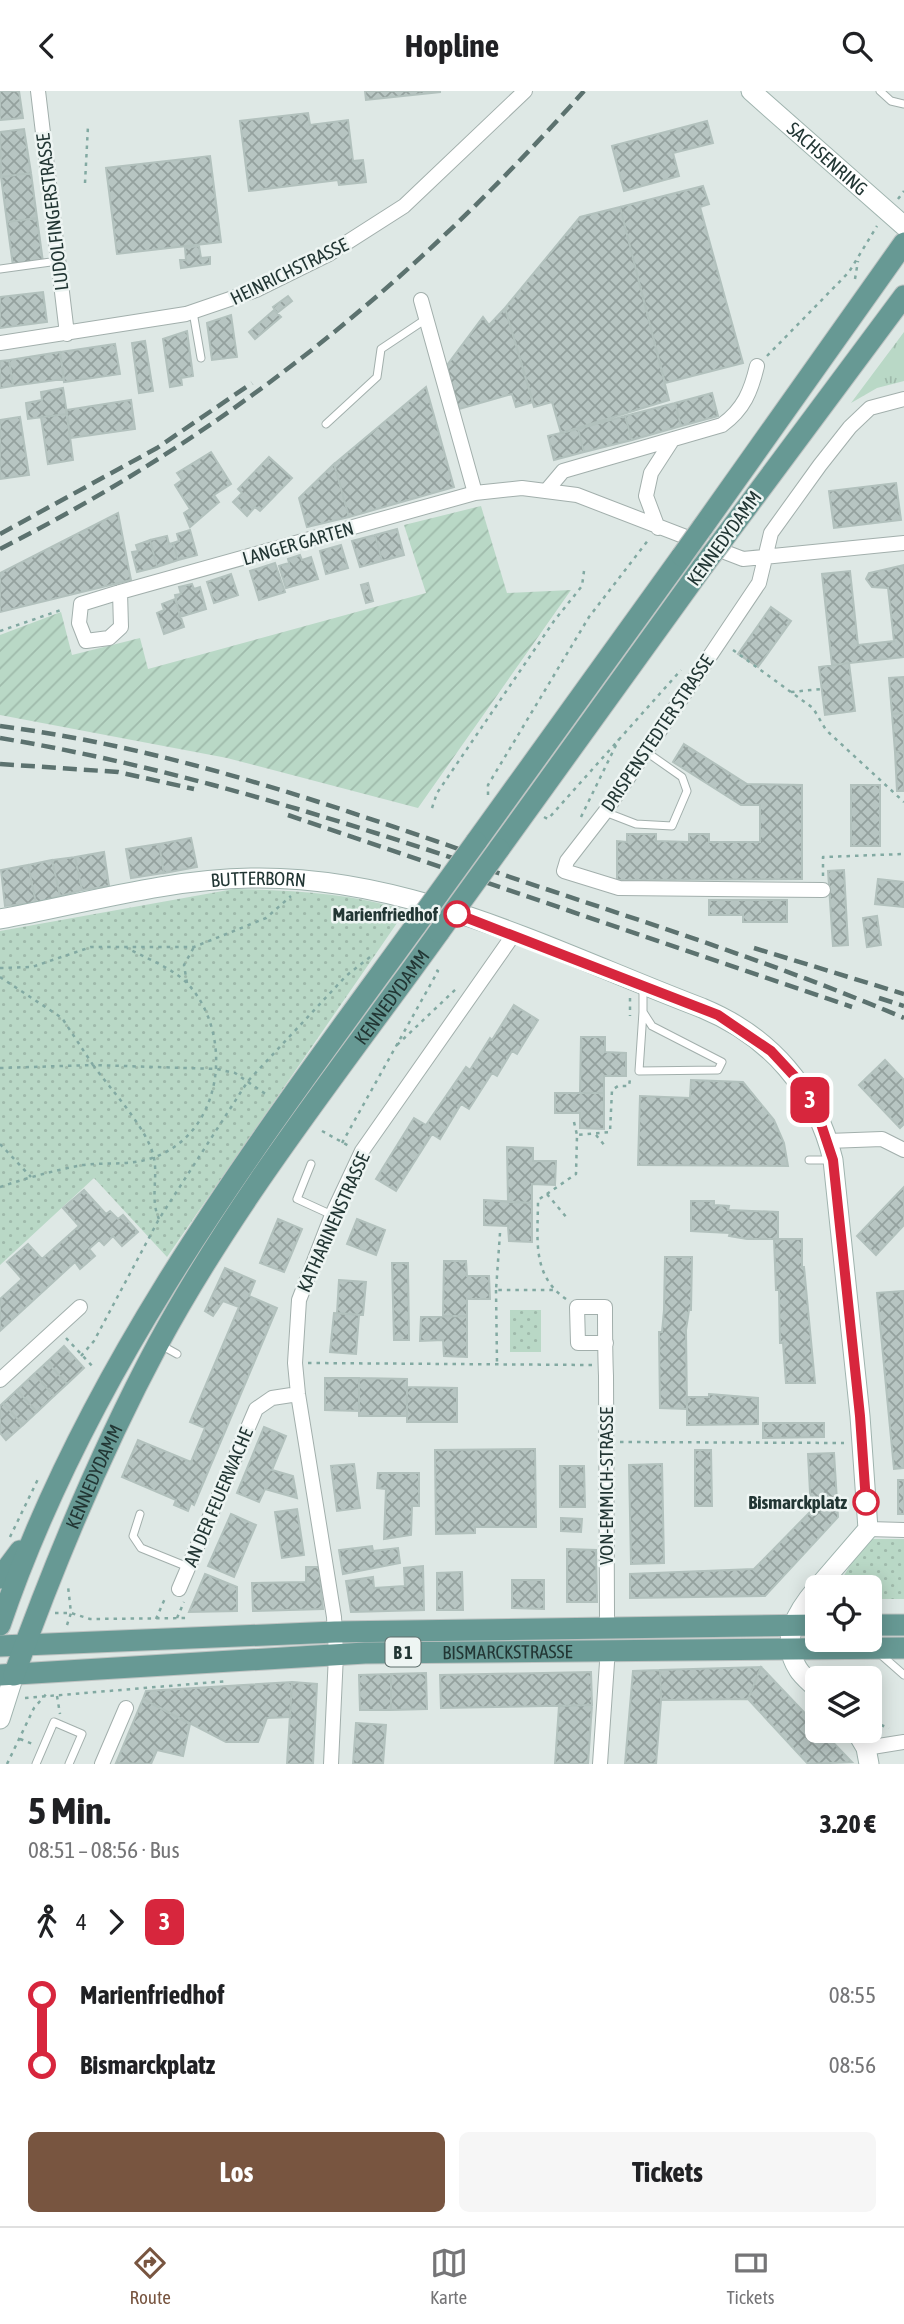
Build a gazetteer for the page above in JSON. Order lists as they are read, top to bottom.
{
  "streets": {
    "main road": ["KENNEDYDAMM", "BISMARCKSTRASSE", "B 1"],
    "street": [
      "SACHSENRING",
      "LUDOLFINGERSTRASSE",
      "HEINRICHSTRASSE",
      "LANGER GARTEN",
      "DRISPENSTEDTER STRASSE",
      "BUTTERBORN",
      "KATHARINENSTRASSE",
      "VON-EMMICH-STRASSE",
      "AN DER FEUERWACHE"
    ]
  },
  "crossings": [
    ["LUDOLFINGERSTRASSE", "HEINRICHSTRASSE"],
    ["KENNEDYDAMM", "BISMARCKSTRASSE"],
    ["KENNEDYDAMM", "B 1"],
    ["LANGER GARTEN", "DRISPENSTEDTER STRASSE"],
    ["BUTTERBORN", "KATHARINENSTRASSE"],
    ["KATHARINENSTRASSE", "AN DER FEUERWACHE"],
    ["KATHARINENSTRASSE", "BISMARCKSTRASSE"],
    ["VON-EMMICH-STRASSE", "BISMARCKSTRASSE"],
    ["BISMARCKSTRASSE", "B 1"]
  ],
  "places": ["Marienfriedhof", "Bismarckplatz"],
  "lines": ["bus line 3"],
  "page": {
    "header": "Hopline",
    "on_map": "3",
    "heading": ["5 Min.", "08:51 – 08:56 · Bus", "3.20 €"],
    "legs": ["4", "3"],
    "list": [
      {
        "name": "Marienfriedhof",
        "value": "08:55"
      },
      {
        "name": "Bismarckplatz",
        "value": "08:56"
      }
    ],
    "buttons": ["Los", "Tickets"],
    "tabs": ["Route", "Karte", "Tickets"]
  }
}
